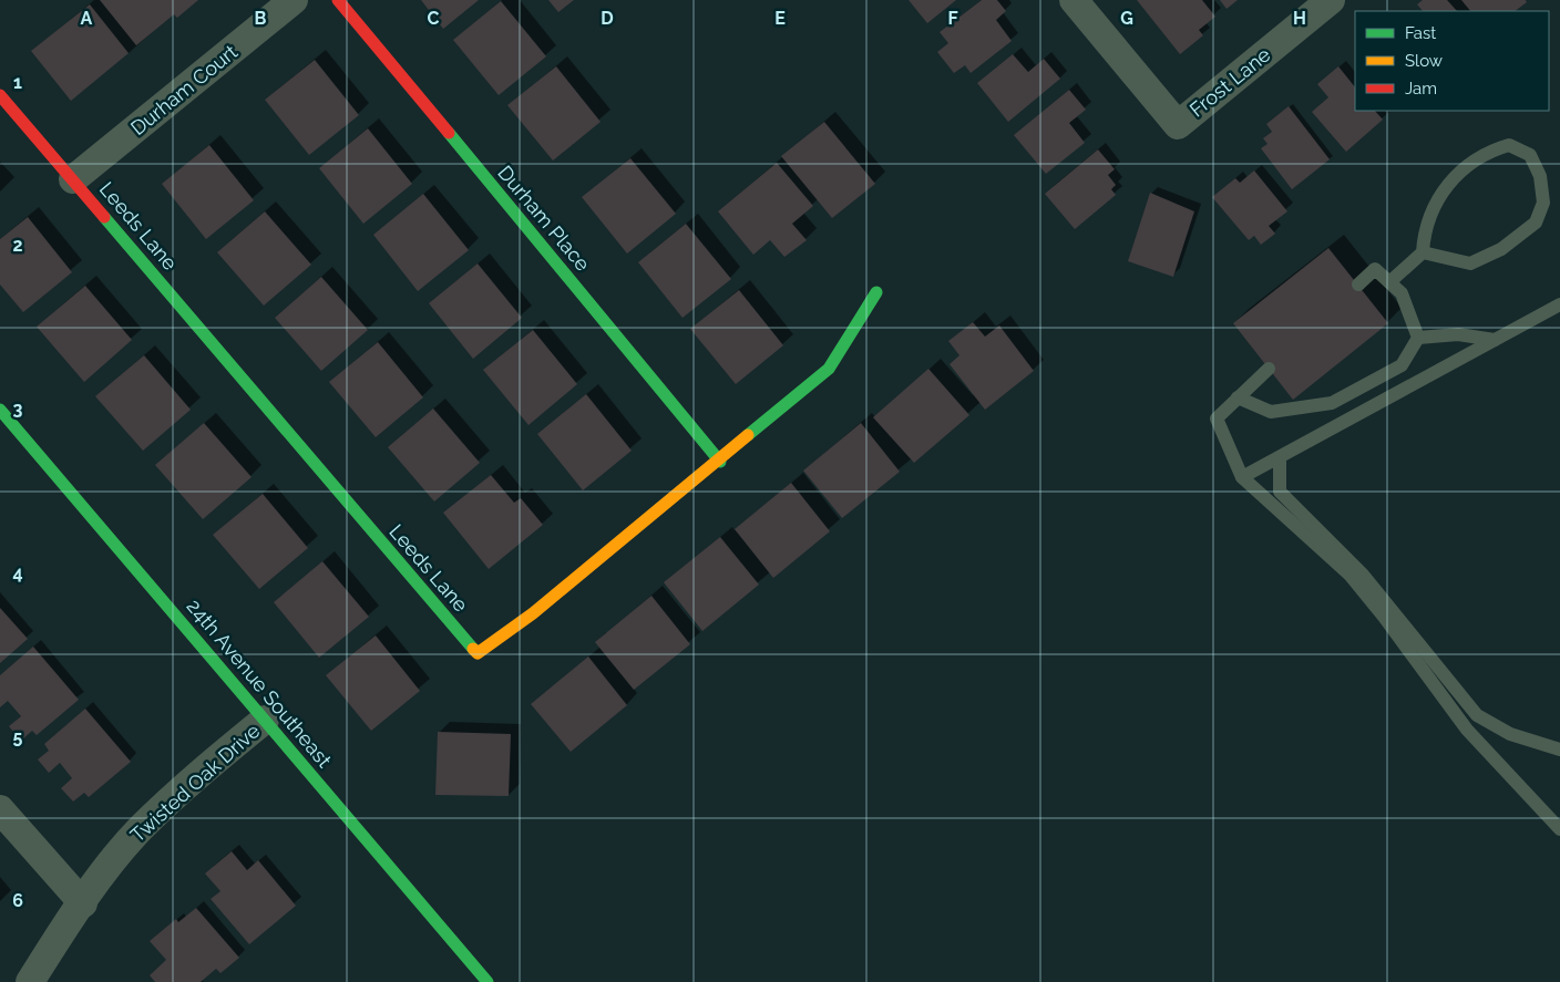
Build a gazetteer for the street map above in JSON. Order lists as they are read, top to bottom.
{
  "streets": {
    "street": [
      "Frost Lane",
      "Durham Court",
      "Durham Place",
      "Leeds Lane",
      "24th Avenue Southeast",
      "Twisted Oak Drive"
    ]
  },
  "crossings": [
    ["Durham Court", "Leeds Lane"],
    ["Durham Place", "Leeds Lane"],
    ["24th Avenue Southeast", "Twisted Oak Drive"]
  ],
  "legend": ["Fast", "Slow", "Jam"],
  "grid": {
    "columns": [
      "A",
      "B",
      "C",
      "D",
      "E",
      "F",
      "G",
      "H"
    ],
    "rows": [
      "1",
      "2",
      "3",
      "4",
      "5",
      "6"
    ]
  }
}
